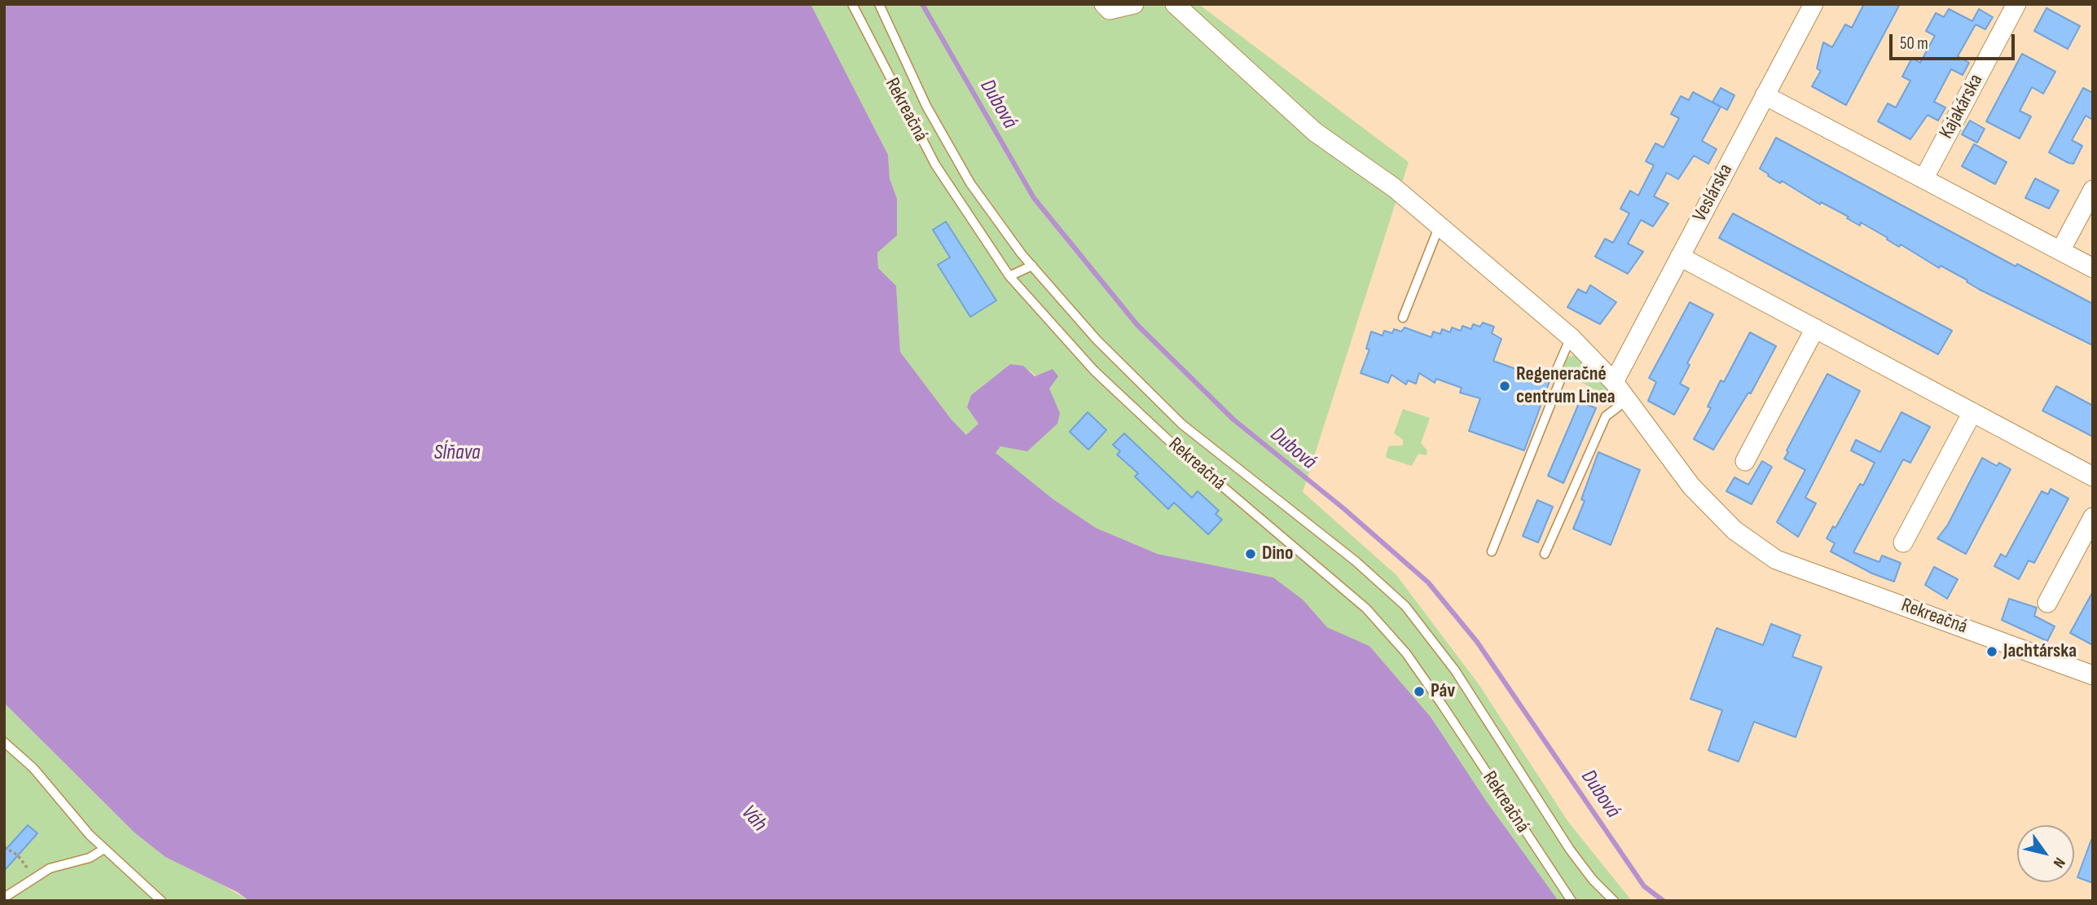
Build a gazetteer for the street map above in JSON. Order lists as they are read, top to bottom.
{
  "streets": {
    "street": ["Kajakárska", "Rekreačná", "Veslárska"]
  },
  "crossings": [
    ["Rekreačná", "Veslárska"]
  ],
  "water": ["Dubová", "Sĺňava", "Váh"],
  "places": [
    "Regeneračné centrum Linea",
    "Dino",
    "Jachtárska",
    "Páv"
  ],
  "scale_bar": "50 m",
  "north": "bottom right"
}
